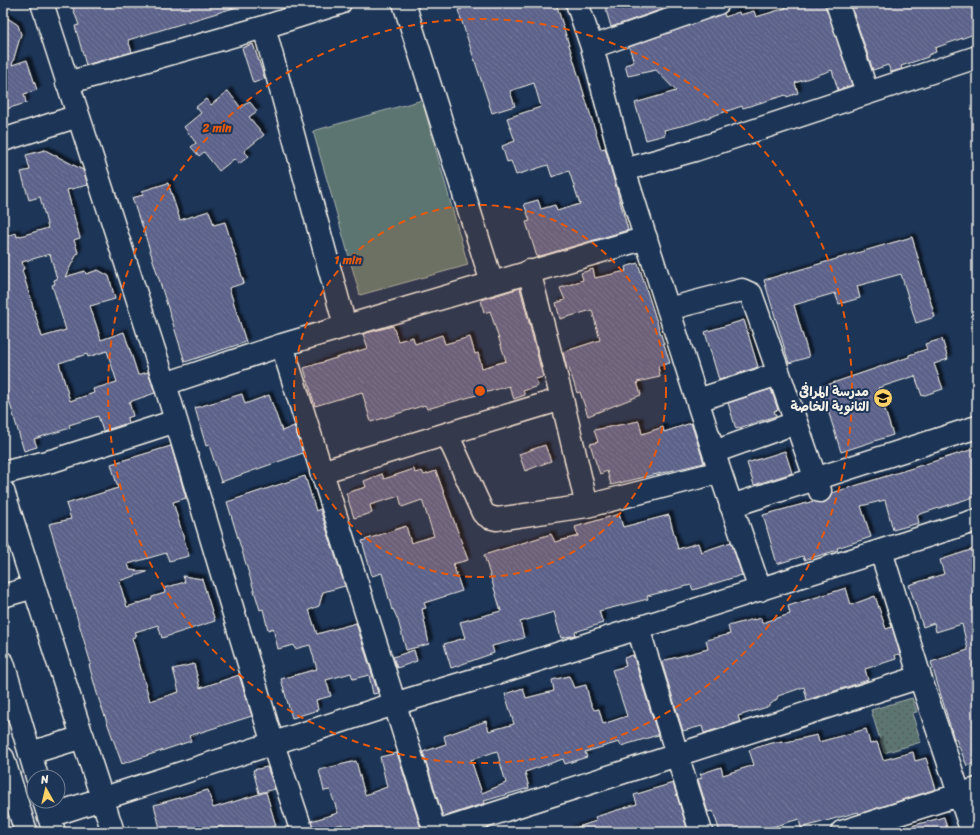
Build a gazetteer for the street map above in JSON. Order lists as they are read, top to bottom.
{
  "places": {
    "school or university": ["مدرسة المرافئ الثانوية الخاصة"]
  },
  "north": "top",
  "rings": ["2 min", "1 min"]
}
